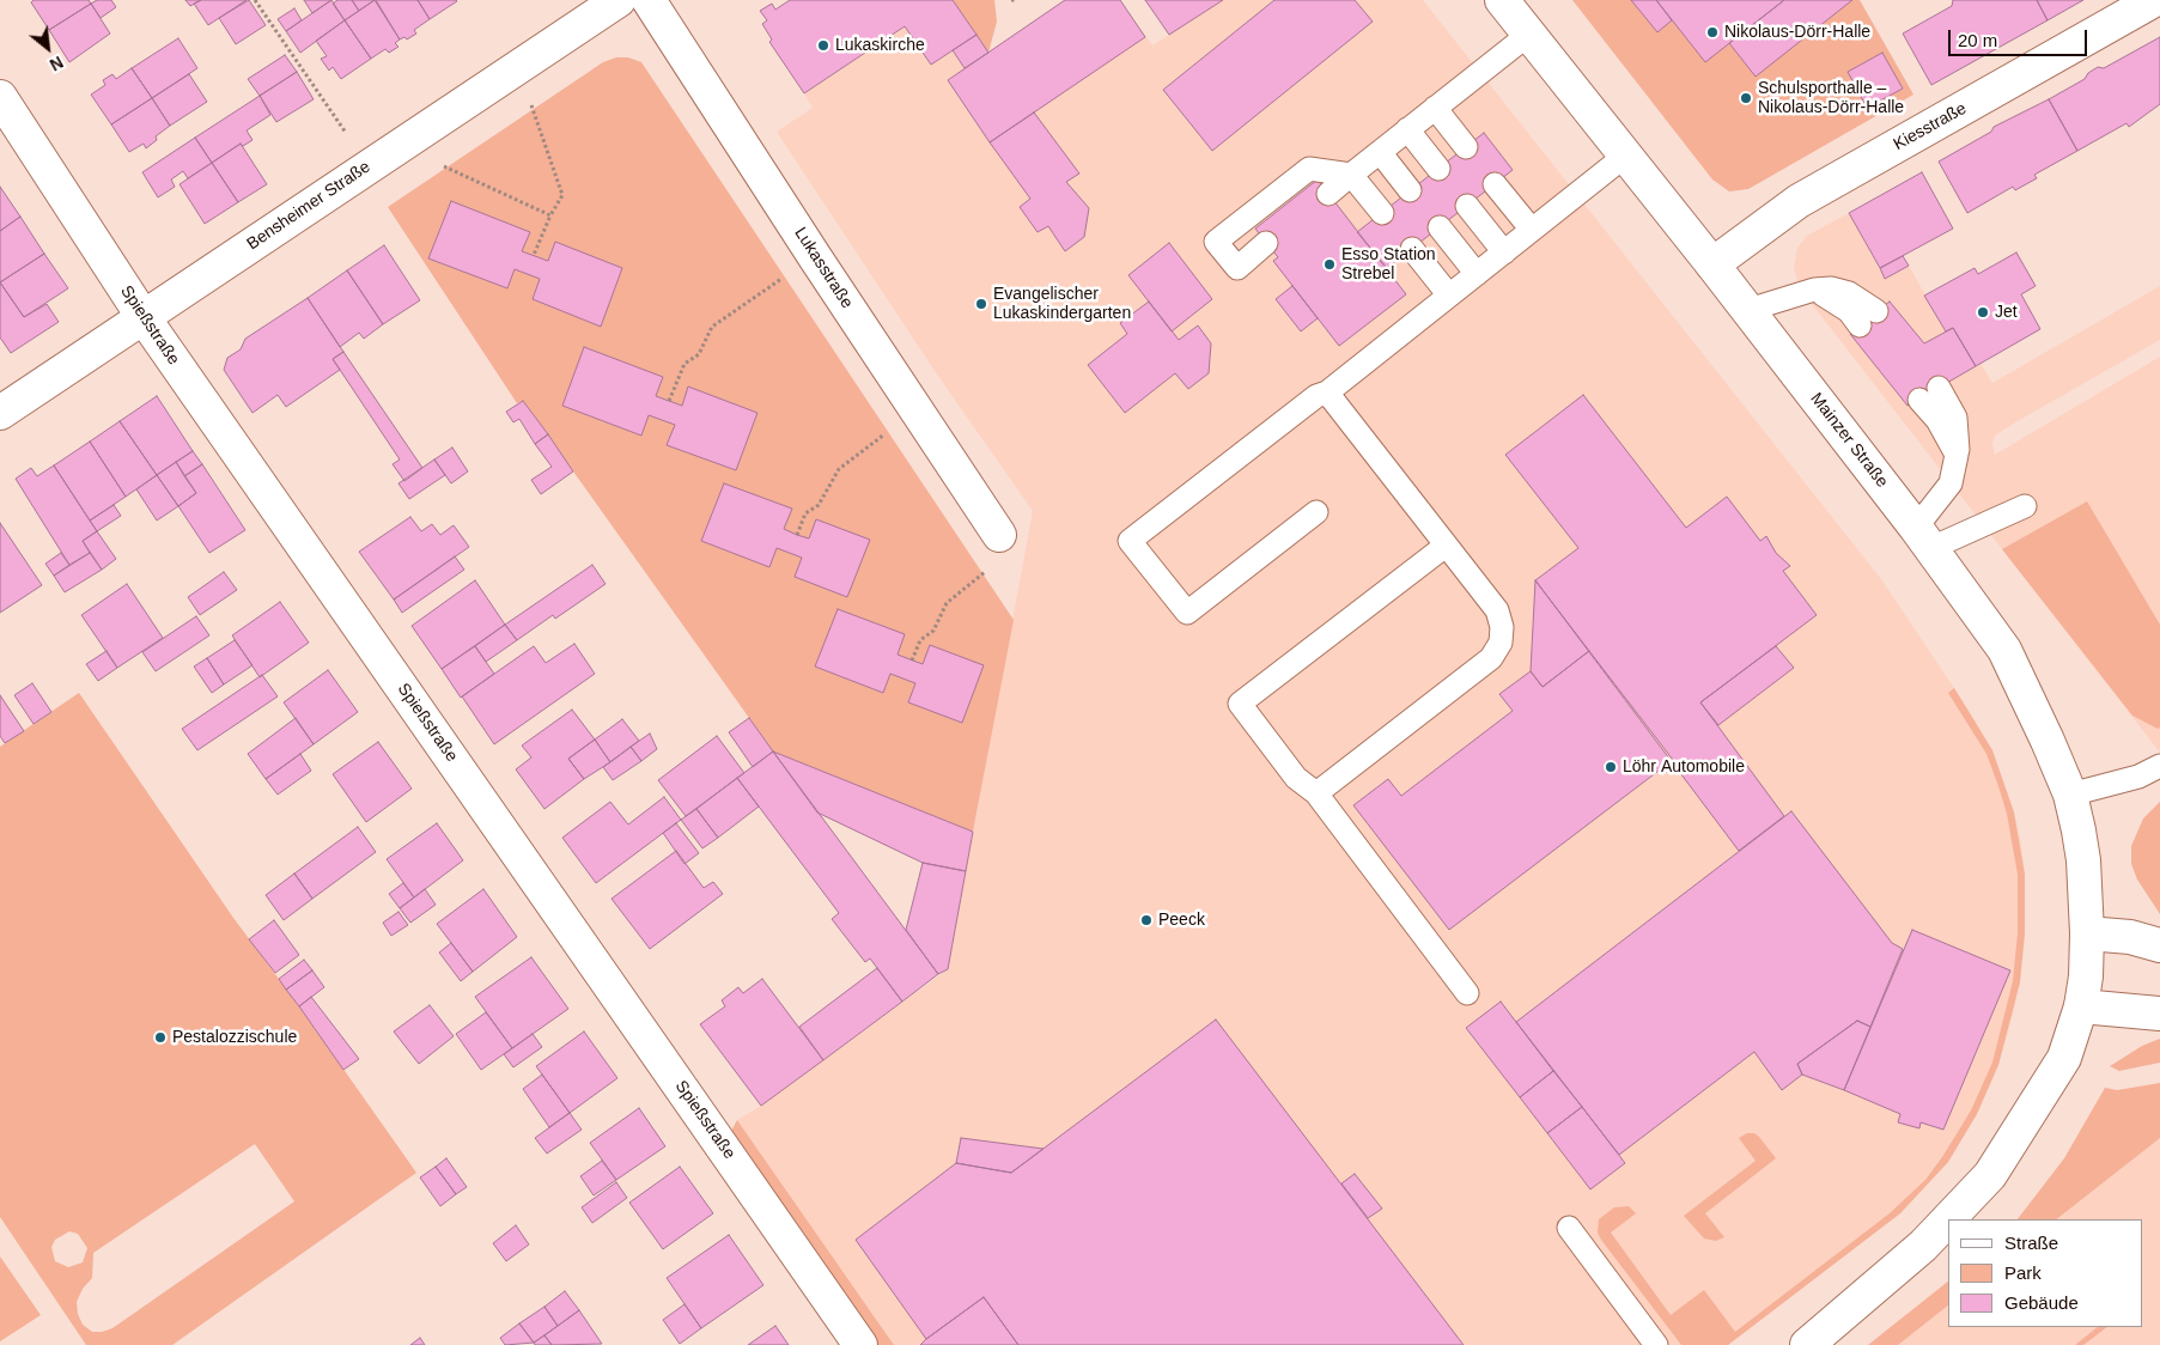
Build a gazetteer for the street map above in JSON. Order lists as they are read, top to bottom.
{
  "streets": {
    "street": [
      "Kiesstraße",
      "Bensheimer Straße",
      "Lukasstraße",
      "Spießstraße",
      "Mainzer Straße"
    ]
  },
  "crossings": [
    ["Kiesstraße", "Mainzer Straße"],
    ["Bensheimer Straße", "Spießstraße"]
  ],
  "places": [
    "Nikolaus-Dörr-Halle",
    "Lukaskirche",
    "Schulsporthalle – Nikolaus-Dörr-Halle",
    "Esso Station Strebel",
    "Evangelischer Lukaskindergarten",
    "Jet",
    "Löhr Automobile",
    "Peeck",
    "Pestalozzischule"
  ],
  "legend": ["Straße", "Park", "Gebäude"],
  "scale_bar": "20 m",
  "north": "bottom right"
}
